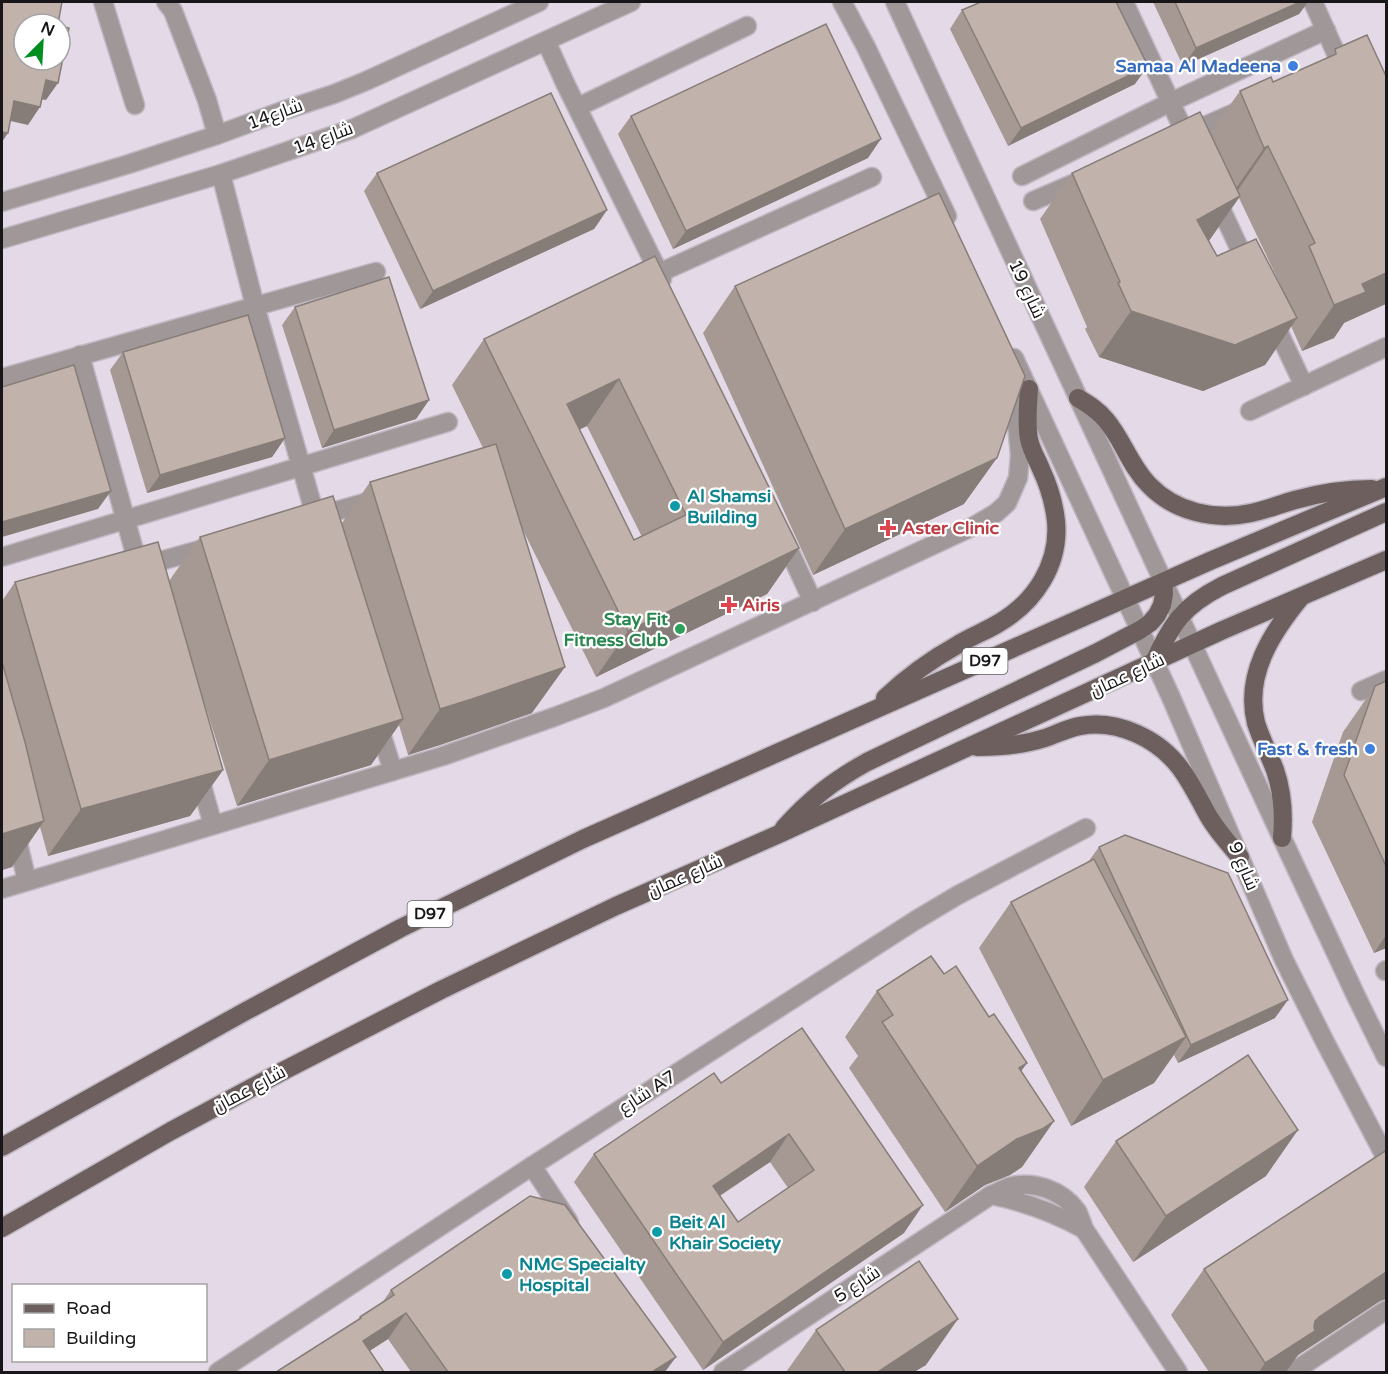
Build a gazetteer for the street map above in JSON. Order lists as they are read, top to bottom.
{
  "streets": {
    "main road": ["D97", "شارع عمان"],
    "street": [
      "شارع14",
      "شارع 14",
      "شارع 19",
      "شارع 9",
      "شارع A7",
      "شارع 5"
    ]
  },
  "crossings": [
    ["شارع 19", "D97"],
    ["D97", "شارع 9"],
    ["شارع عمان", "شارع 9"]
  ],
  "places": {
    "other": [
      "Samaa Al Madeena",
      "Al Shamsi Building",
      "Stay Fit Fitness Club",
      "Fast & fresh",
      "Beit Al Khair Society",
      "NMC Specialty Hospital"
    ],
    "health": ["Aster Clinic", "Airis"]
  },
  "legend": ["Road", "Building"],
  "north": "top right"
}
